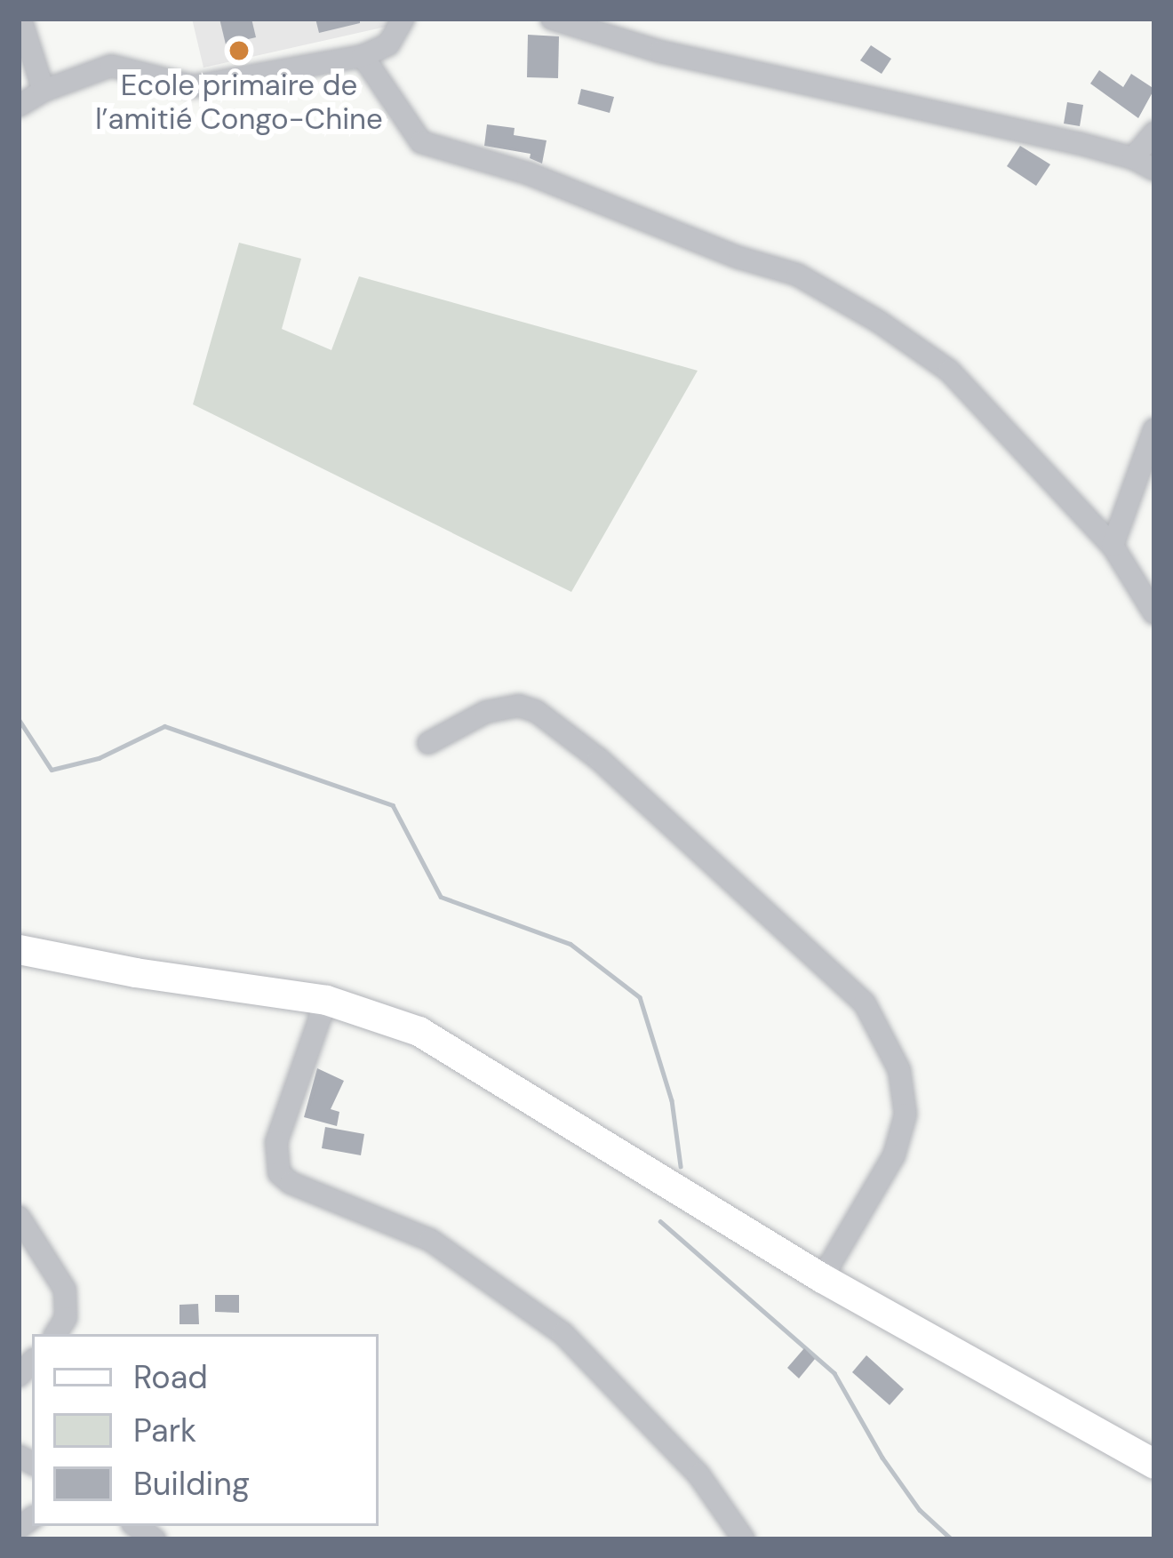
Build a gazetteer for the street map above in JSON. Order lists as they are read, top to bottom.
{
  "places": ["Ecole primaire de l’amitié Congo-Chine"],
  "legend": ["Road", "Park", "Building"]
}
